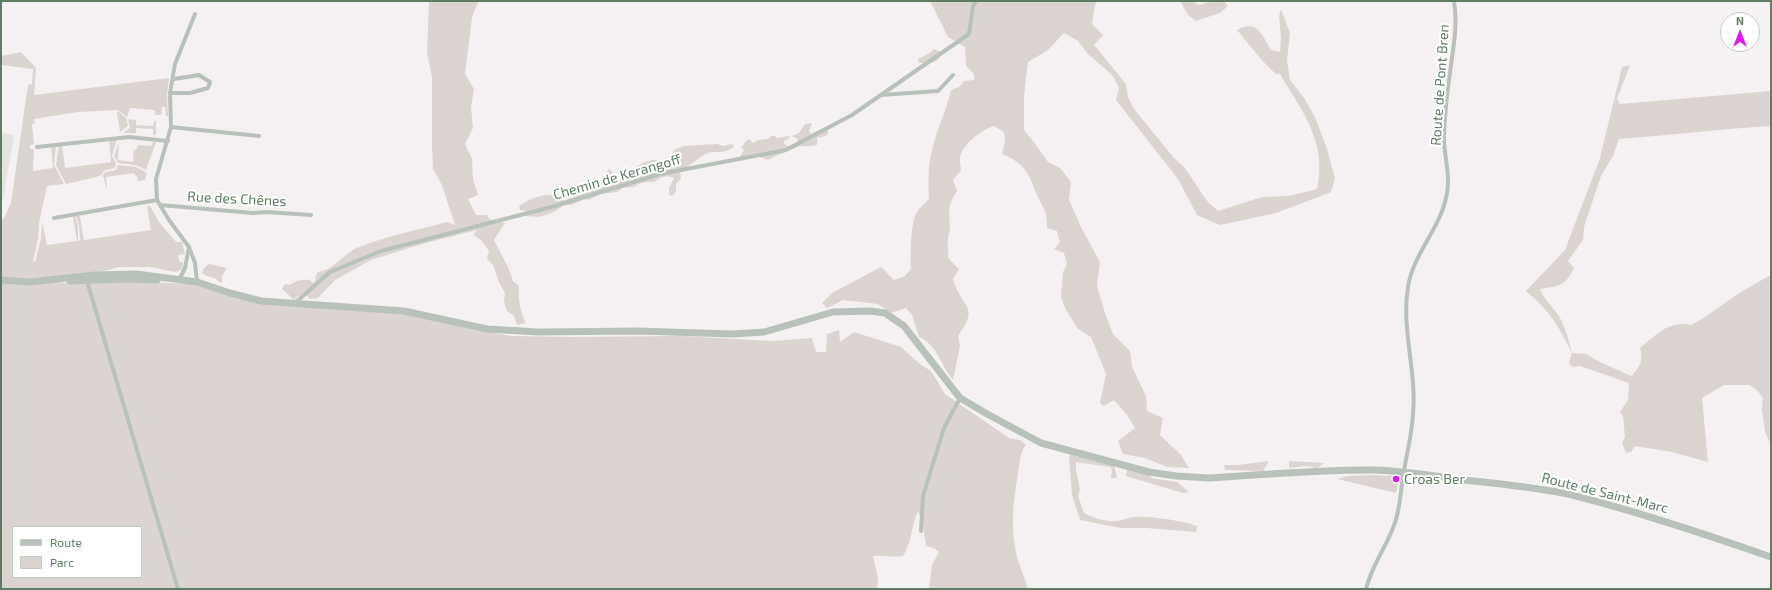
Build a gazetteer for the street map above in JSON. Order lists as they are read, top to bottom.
{
  "streets": {
    "street": [
      "Route de Pont Bren",
      "Chemin de Kerangoff",
      "Rue des Chênes",
      "Route de Saint-Marc"
    ]
  },
  "crossings": [
    ["Route de Pont Bren", "Route de Saint-Marc"]
  ],
  "places": ["Croas Ber"],
  "legend": ["Route", "Parc"],
  "north": "top"
}
